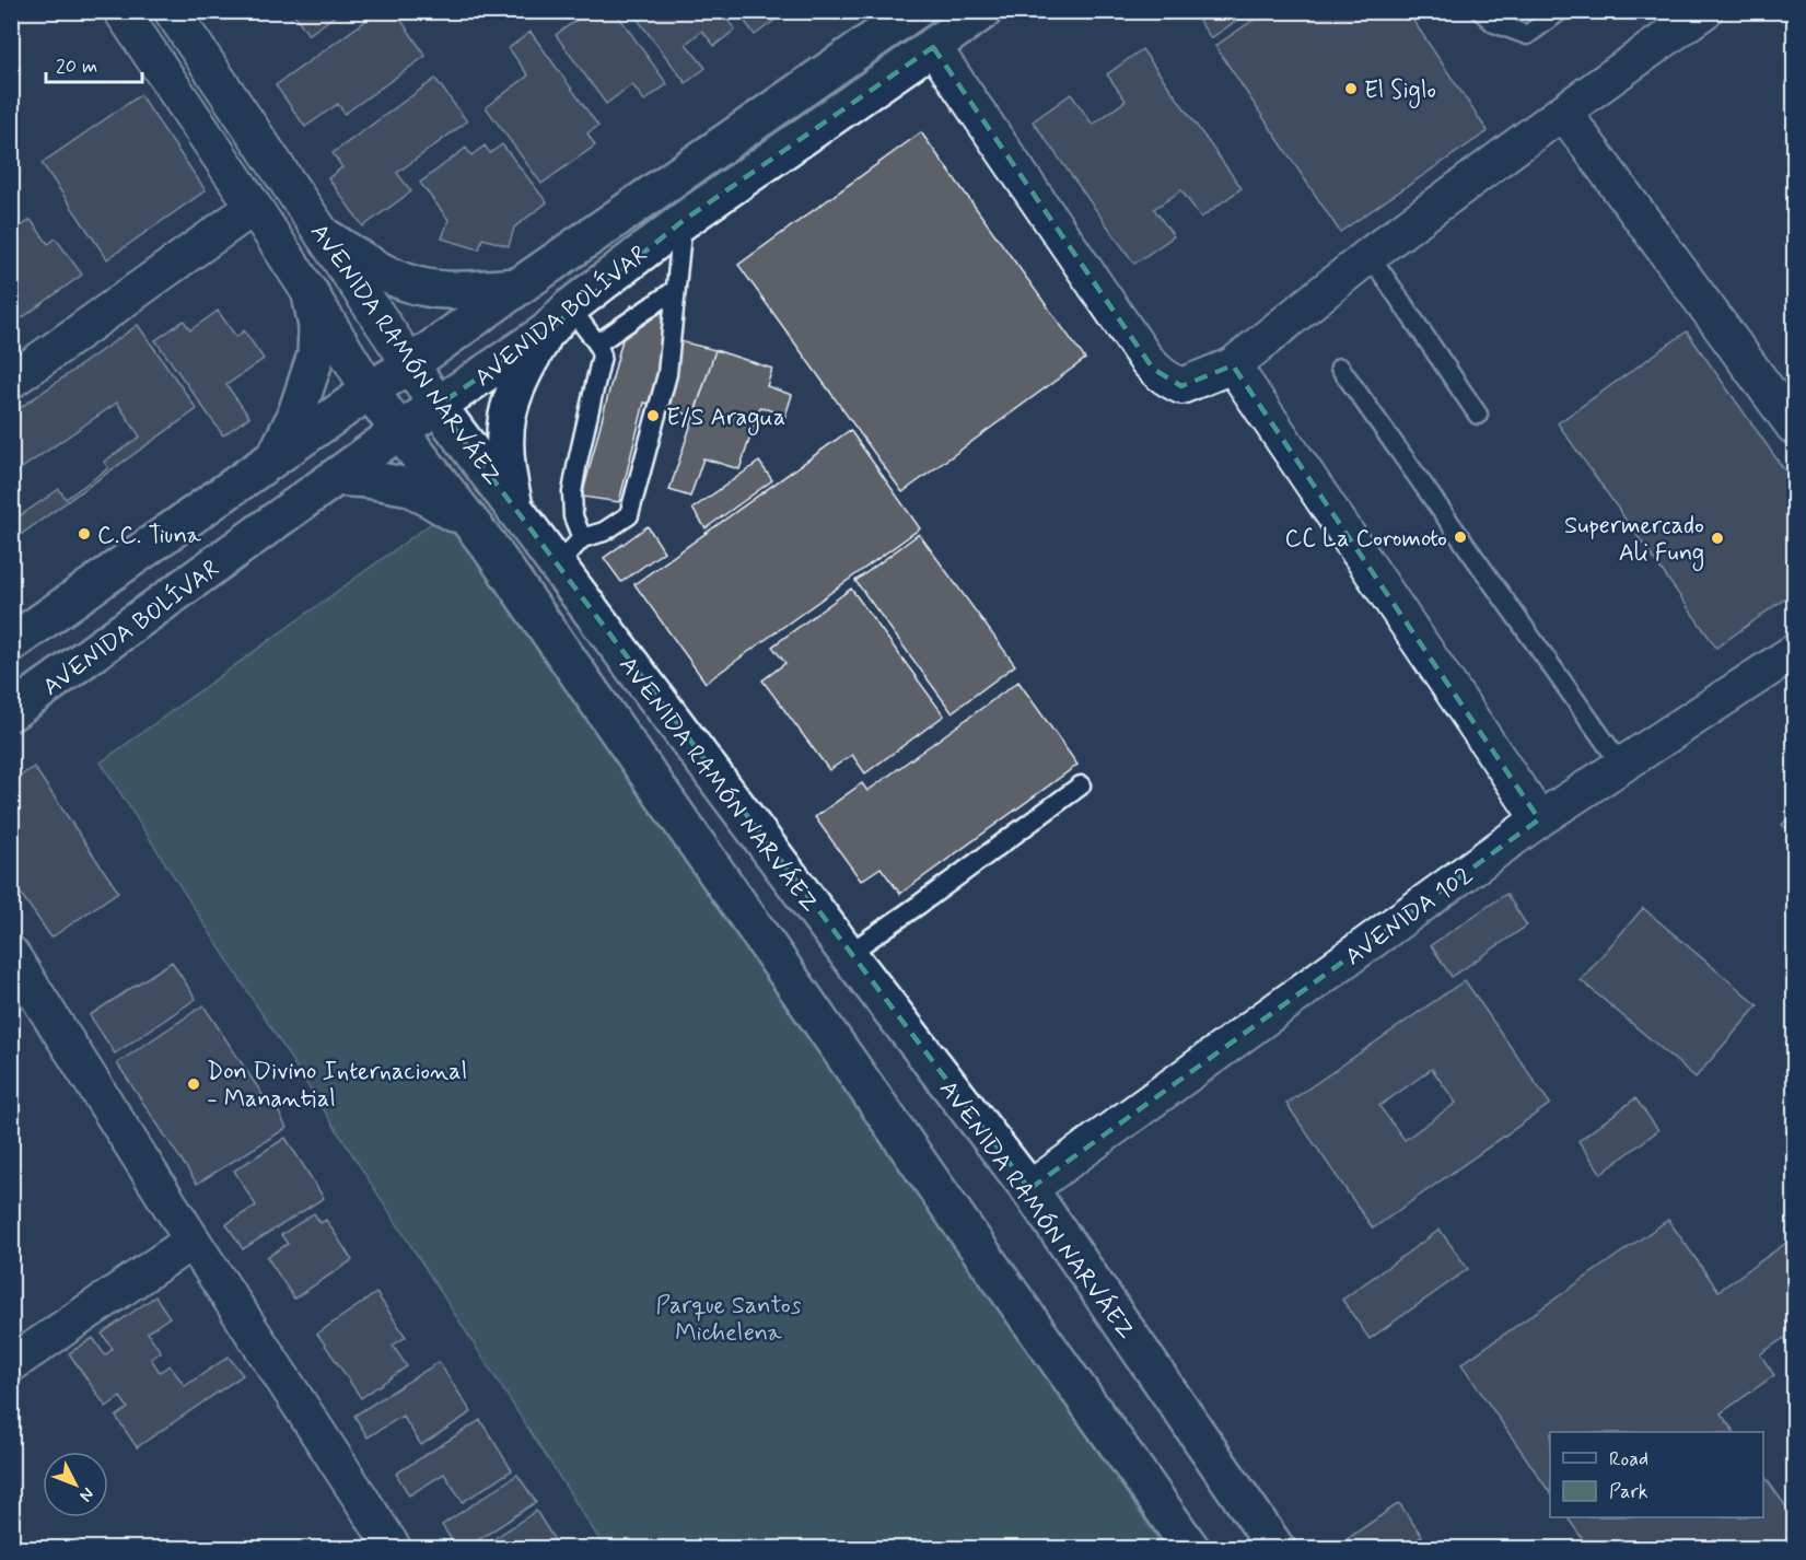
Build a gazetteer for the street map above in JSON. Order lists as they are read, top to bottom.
{
  "streets": {
    "main road": ["AVENIDA BOLÍVAR", "AVENIDA RAMÓN NARVÁEZ"],
    "street": ["AVENIDA 102"]
  },
  "crossings": [
    ["AVENIDA BOLÍVAR", "AVENIDA RAMÓN NARVÁEZ"],
    ["AVENIDA RAMÓN NARVÁEZ", "AVENIDA 102"]
  ],
  "parks": ["Parque Santos Michelena"],
  "places": [
    "El Siglo",
    "E/S Aragua",
    "C.C. Tiuna",
    "CC La Coromoto",
    "Supermercado Ali Fung",
    "Don Divino Internacional - Manantial"
  ],
  "legend": ["Road", "Park"],
  "scale_bar": "20 m",
  "north": "bottom right"
}
